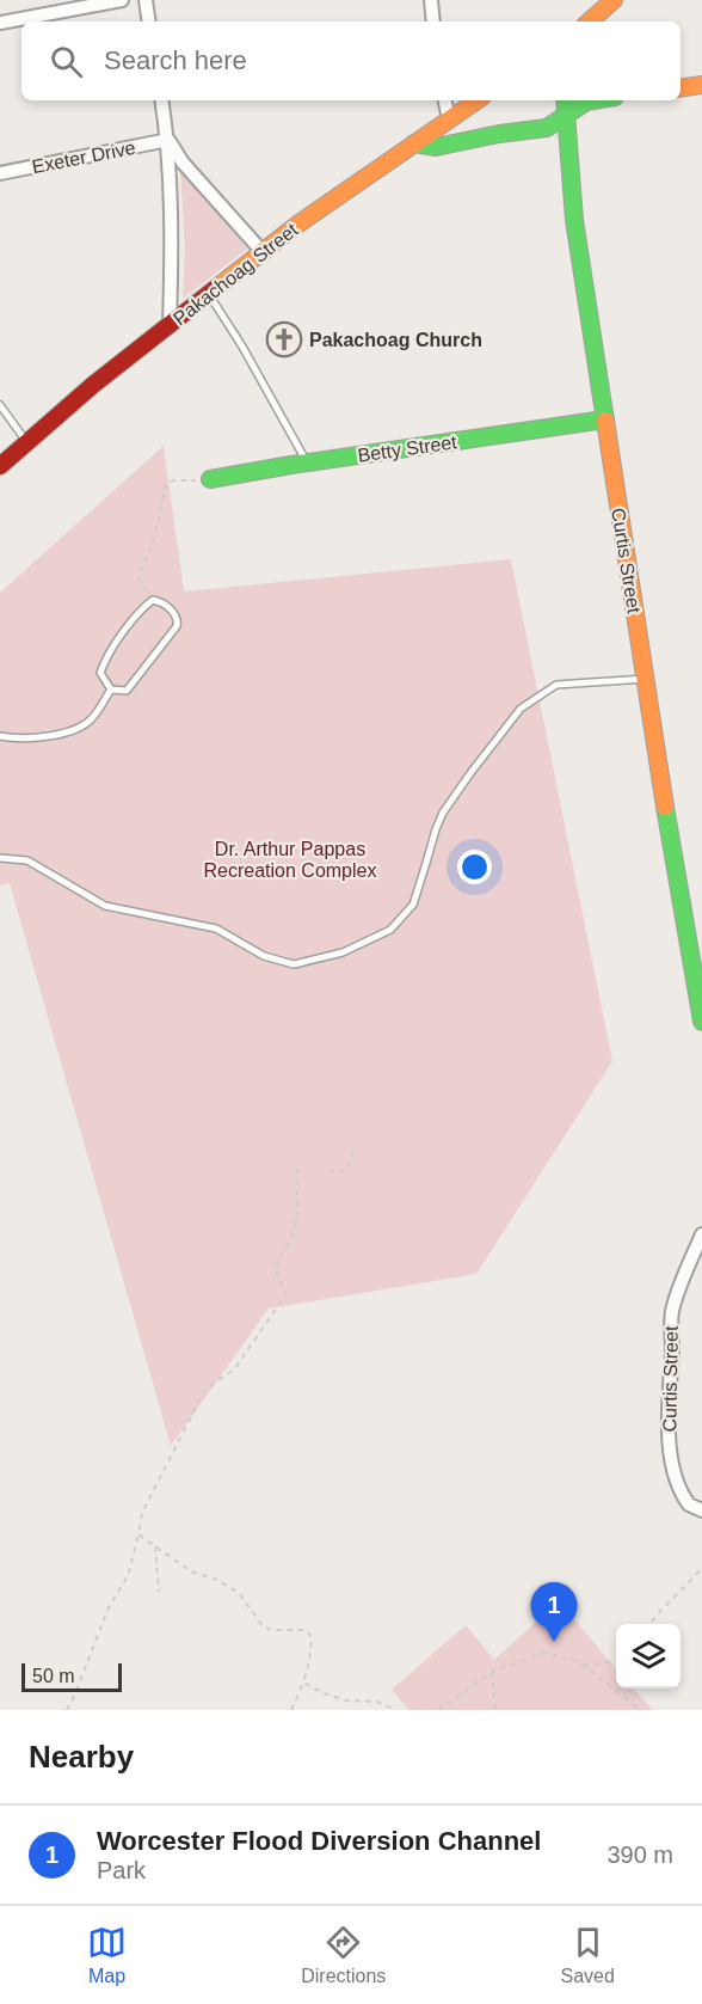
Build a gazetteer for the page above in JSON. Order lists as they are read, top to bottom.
{
  "streets": {
    "street": [
      "Exeter Drive",
      "Pakachoag Street",
      "Betty Street",
      "Curtis Street"
    ]
  },
  "crossings": [
    ["Betty Street", "Curtis Street"]
  ],
  "parks": ["Dr. Arthur Pappas Recreation Complex"],
  "places": {
    "church": ["Pakachoag Church"]
  },
  "scale_bar": "50 m",
  "page": {
    "search": "Search here",
    "pins": "1",
    "scale": "50 m",
    "heading": "Nearby",
    "list": [
      {
        "mark": "1",
        "name": "Worcester Flood Diversion Channel",
        "note": "Park",
        "value": "390 m"
      }
    ],
    "nav": ["Map", "Directions", "Saved"]
  }
}
